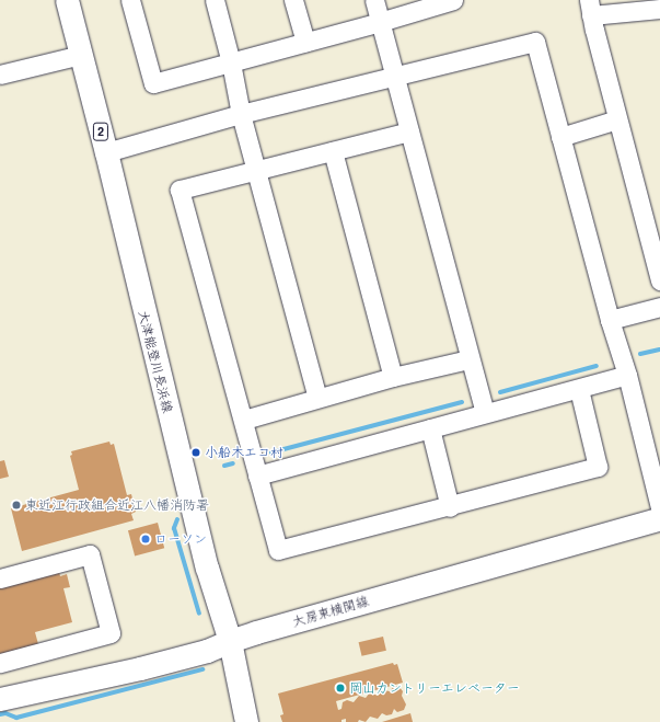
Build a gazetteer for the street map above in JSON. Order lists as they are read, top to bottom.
{
  "streets": {
    "main road": ["2", "大津能登川長浜線", "大房東横関線"]
  },
  "crossings": [
    ["大津能登川長浜線", "大房東横関線"]
  ],
  "places": [
    "小船木エコ村",
    "東近江行政組合近江八幡消防署",
    "ローソン",
    "岡山カントリーエレベーター"
  ]
}
